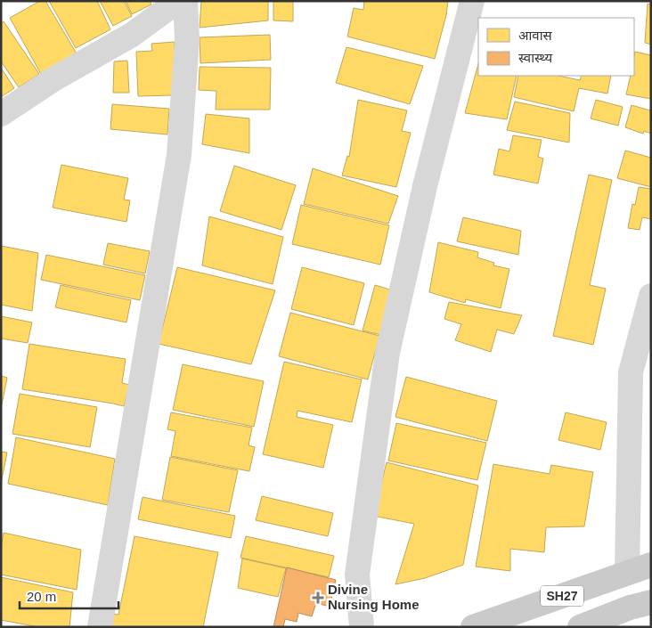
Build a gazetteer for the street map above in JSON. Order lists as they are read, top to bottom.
{
  "streets": {
    "main road": ["SH27"]
  },
  "places": {
    "health": ["Divine Nursing Home"]
  },
  "legend": ["आवास", "स्वास्थ्य"],
  "scale_bar": "20 m"
}
